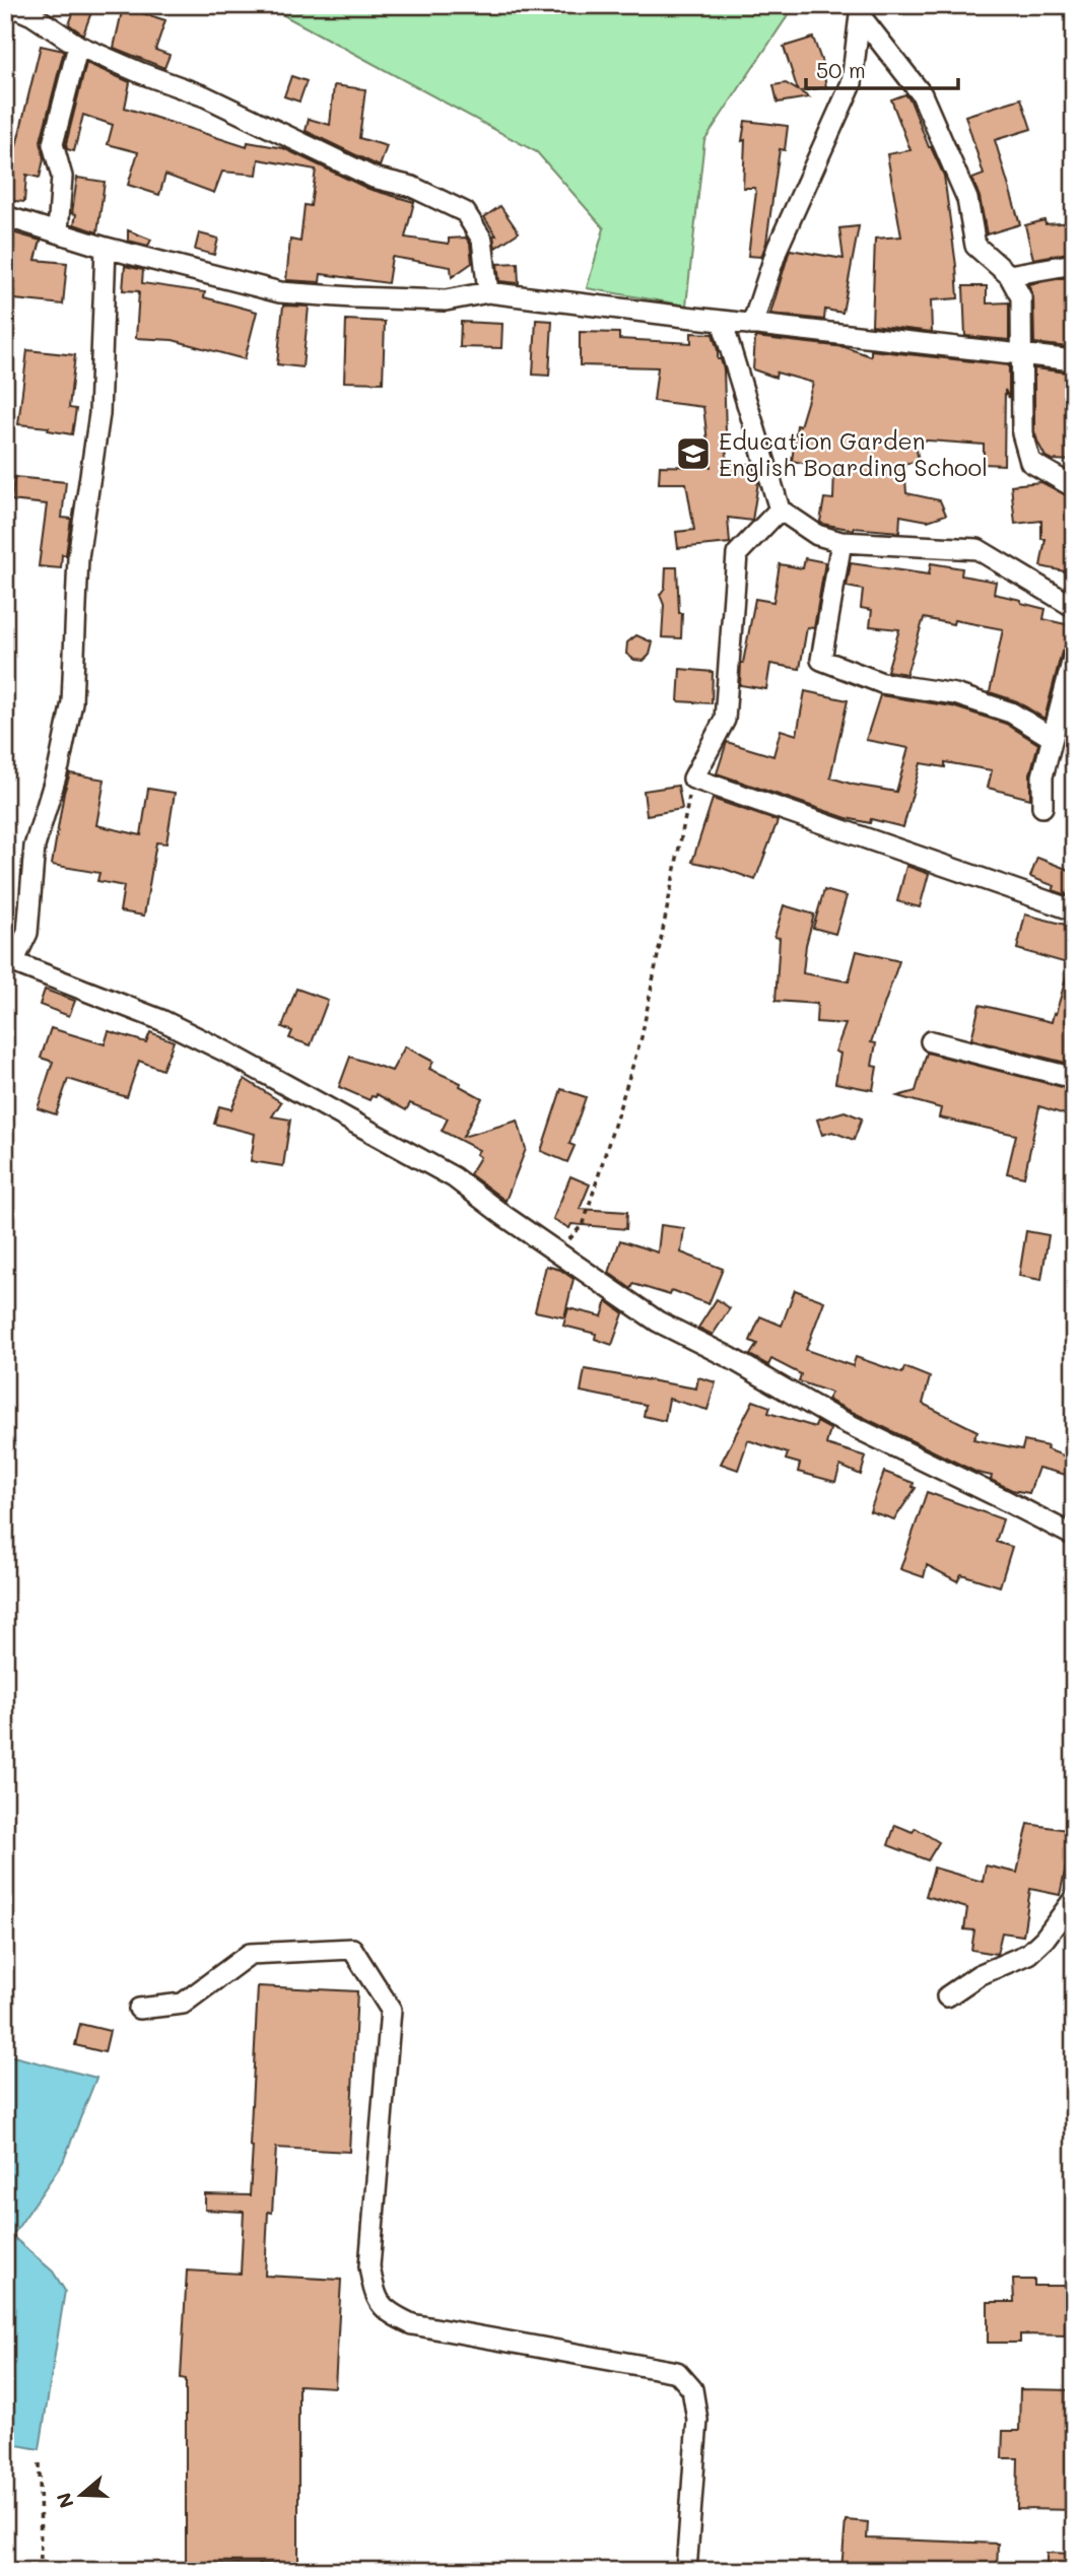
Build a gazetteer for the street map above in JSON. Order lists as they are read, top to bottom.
{
  "places": {
    "school or university": ["Education Garden English Boarding School"]
  },
  "scale_bar": "50 m",
  "north": "left"
}
